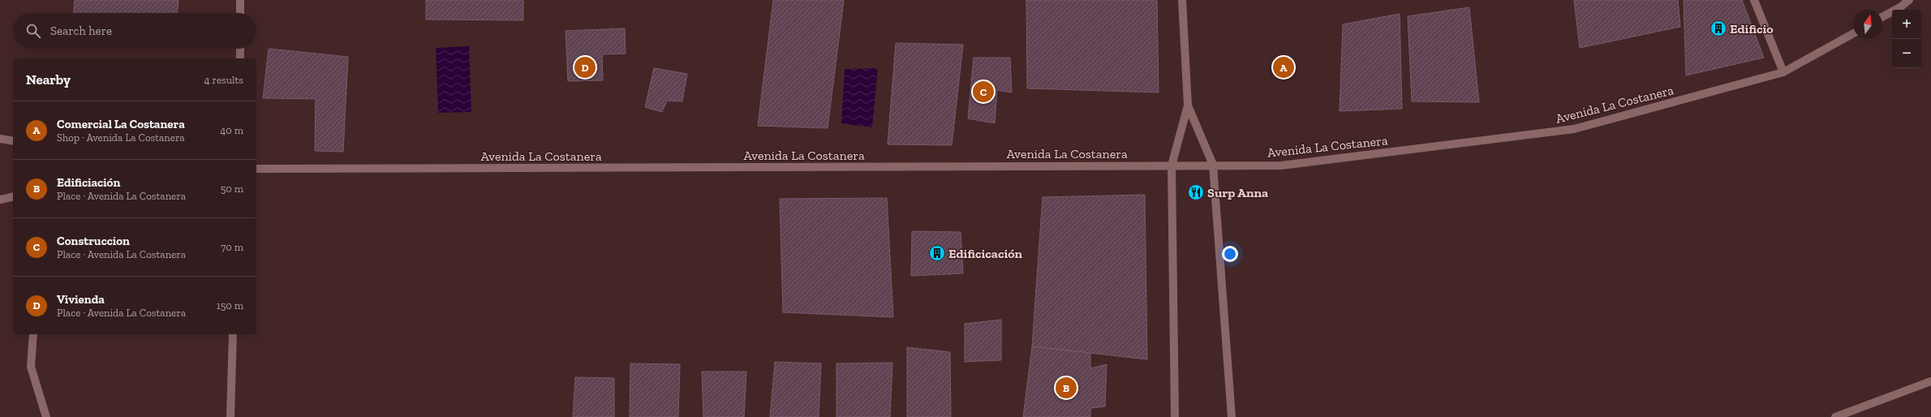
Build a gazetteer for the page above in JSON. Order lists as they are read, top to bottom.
{
  "streets": {
    "street": ["Avenida La Costanera"]
  },
  "places": {
    "building": ["Edificio", "Edificicación"],
    "restaurant": ["Surp Anna"]
  },
  "north": "top",
  "page": {
    "map_buttons": ["+", "−"],
    "search": "Search here",
    "pins": [
      "A",
      "D",
      "C",
      "B"
    ],
    "heading": ["Nearby", "4 results"],
    "list": [
      {
        "mark": "A",
        "name": "Comercial La Costanera",
        "note": "Shop · Avenida La Costanera",
        "value": "40 m"
      },
      {
        "mark": "B",
        "name": "Edificiación",
        "note": "Place · Avenida La Costanera",
        "value": "50 m"
      },
      {
        "mark": "C",
        "name": "Construccion",
        "note": "Place · Avenida La Costanera",
        "value": "70 m"
      },
      {
        "mark": "D",
        "name": "Vivienda",
        "note": "Place · Avenida La Costanera",
        "value": "150 m"
      }
    ]
  }
}
